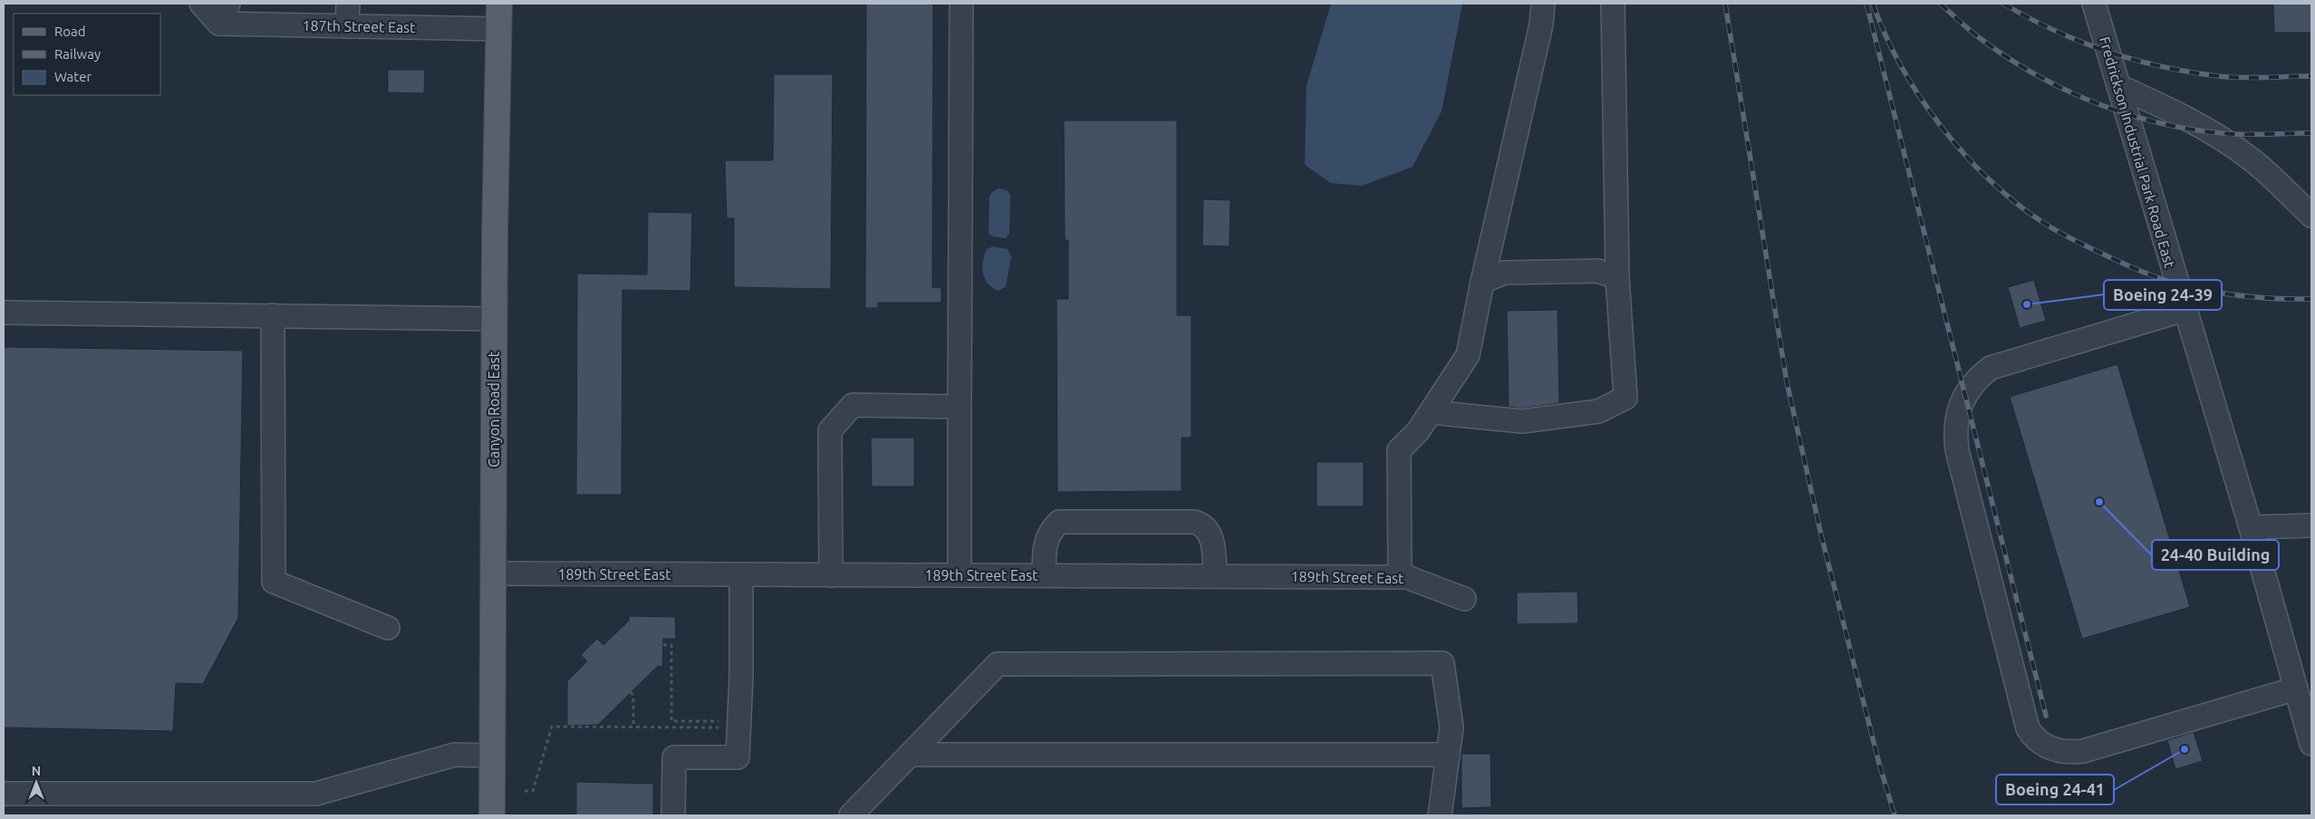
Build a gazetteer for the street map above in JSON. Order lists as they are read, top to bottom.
{
  "streets": {
    "main road": ["Canyon Road East"],
    "street": ["187th Street East", "Fredrickson Industrial Park Road East", "189th Street East"]
  },
  "crossings": [
    ["187th Street East", "Canyon Road East"],
    ["Canyon Road East", "189th Street East"]
  ],
  "places": ["Boeing 24-39", "24-40 Building", "Boeing 24-41"],
  "legend": ["Road", "Railway", "Water"],
  "north": "top"
}
